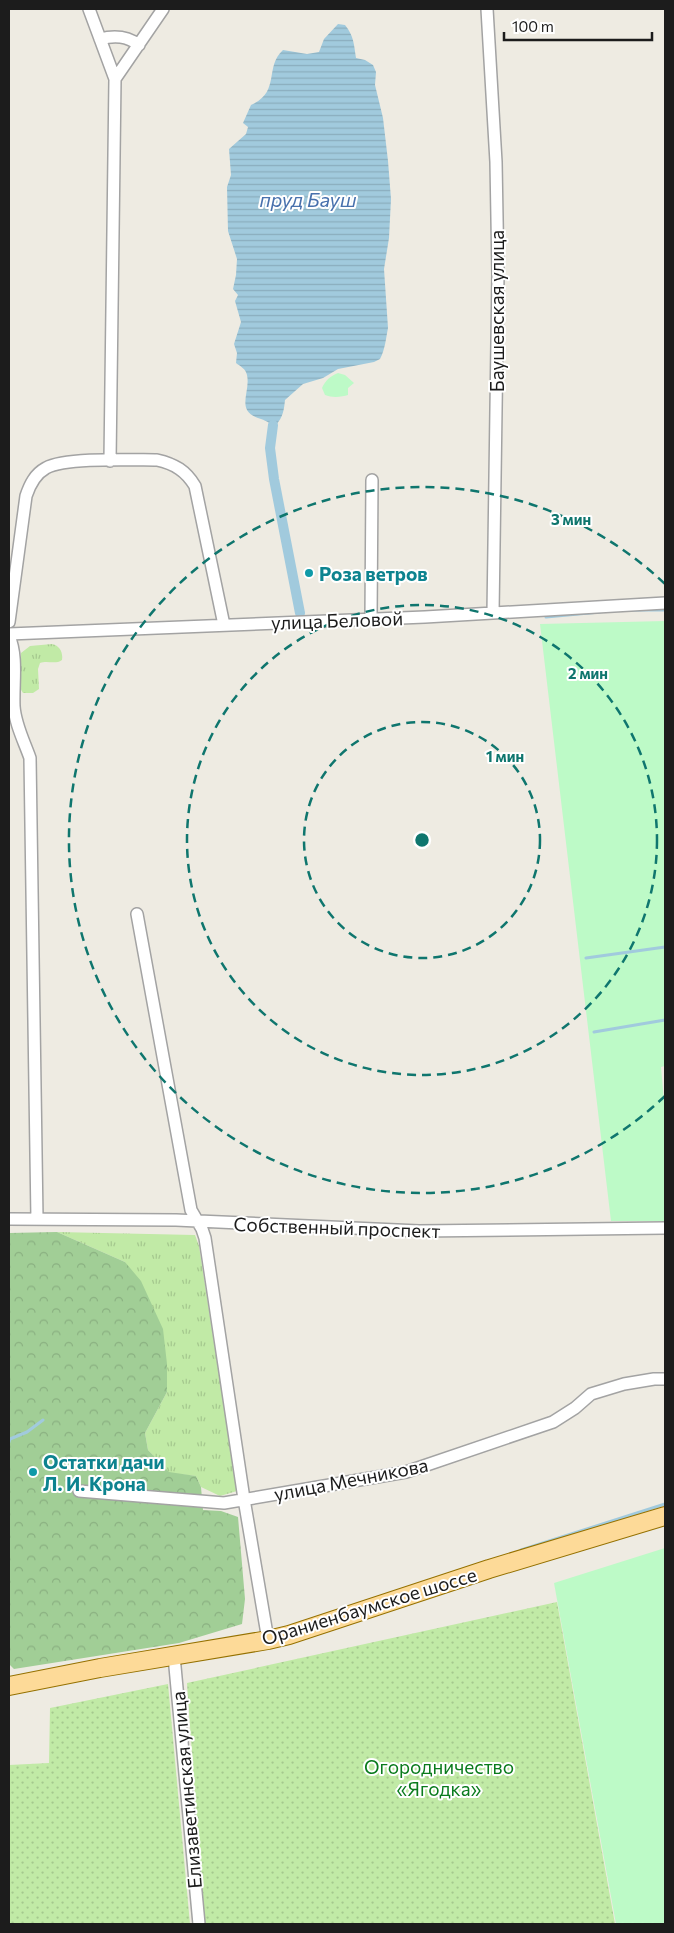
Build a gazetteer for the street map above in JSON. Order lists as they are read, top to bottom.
{
  "streets": {
    "main road": ["Ораниенбаумское шоссе"],
    "street": [
      "Баушевская улица",
      "улица Беловой",
      "Собственный проспект",
      "улица Мечникова",
      "Елизаветинская улица"
    ]
  },
  "crossings": [
    ["Баушевская улица", "улица Беловой"],
    ["Ораниенбаумское шоссе", "Елизаветинская улица"]
  ],
  "water": ["пруд Бауш"],
  "parks": ["Огородничество «Ягодка»"],
  "places": ["Роза ветров", "Остатки дачи Л. И. Крона"],
  "scale_bar": "100 m",
  "rings": ["3 мин", "2 мин", "1 мин"]
}
